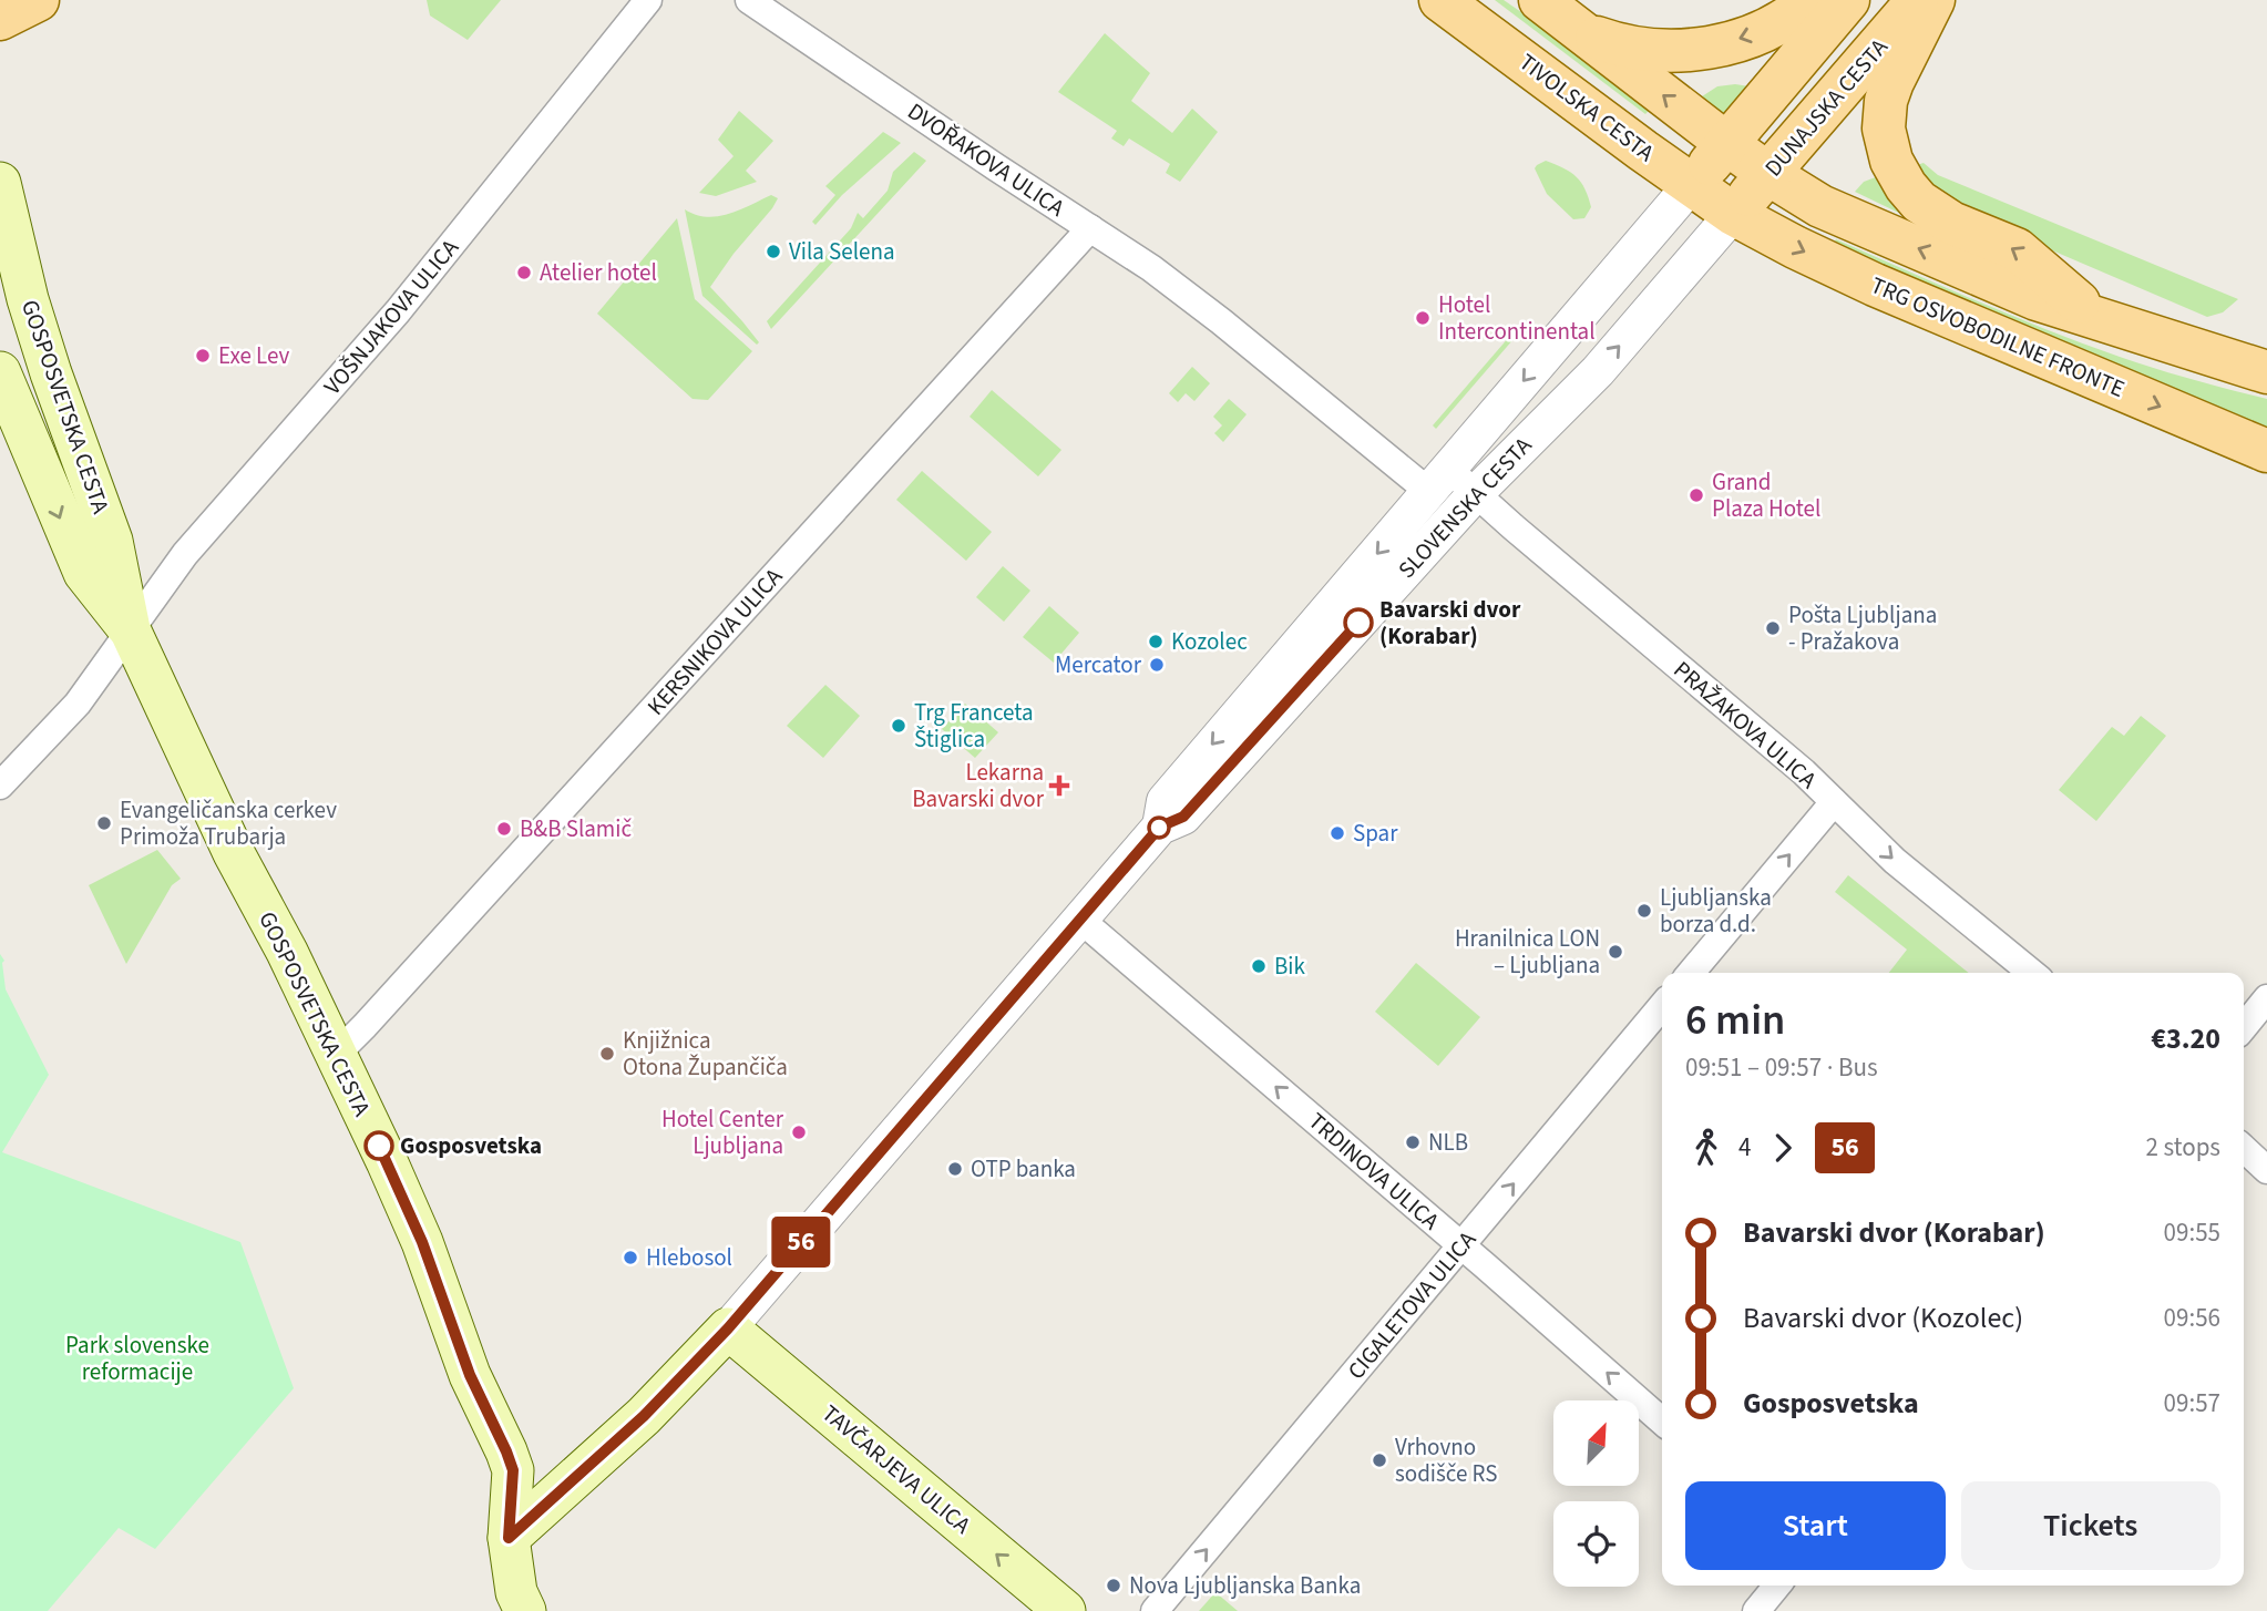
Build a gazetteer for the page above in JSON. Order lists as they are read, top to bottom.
{
  "streets": {
    "main road": [
      "TIVOLSKA CESTA",
      "DUNAJSKA CESTA",
      "TRG OSVOBODILNE FRONTE",
      "GOSPOSVETSKA CESTA",
      "SLOVENSKA CESTA",
      "TAVČARJEVA ULICA"
    ],
    "street": [
      "DVOŘAKOVA ULICA",
      "VOŠNJAKOVA ULICA",
      "KERSNIKOVA ULICA",
      "PRAŽAKOVA ULICA",
      "TRDINOVA ULICA",
      "CIGALETOVA ULICA"
    ]
  },
  "crossings": [
    ["TIVOLSKA CESTA", "DUNAJSKA CESTA"],
    ["TIVOLSKA CESTA", "TRG OSVOBODILNE FRONTE"],
    ["TIVOLSKA CESTA", "SLOVENSKA CESTA"],
    ["DUNAJSKA CESTA", "TRG OSVOBODILNE FRONTE"],
    ["DUNAJSKA CESTA", "SLOVENSKA CESTA"],
    ["DVOŘAKOVA ULICA", "SLOVENSKA CESTA"],
    ["DVOŘAKOVA ULICA", "KERSNIKOVA ULICA"],
    ["DVOŘAKOVA ULICA", "PRAŽAKOVA ULICA"],
    ["VOŠNJAKOVA ULICA", "GOSPOSVETSKA CESTA"],
    ["TRG OSVOBODILNE FRONTE", "SLOVENSKA CESTA"],
    ["GOSPOSVETSKA CESTA", "SLOVENSKA CESTA"],
    ["GOSPOSVETSKA CESTA", "KERSNIKOVA ULICA"],
    ["SLOVENSKA CESTA", "PRAŽAKOVA ULICA"],
    ["SLOVENSKA CESTA", "TRDINOVA ULICA"],
    ["SLOVENSKA CESTA", "TAVČARJEVA ULICA"],
    ["TRDINOVA ULICA", "CIGALETOVA ULICA"]
  ],
  "one_way": ["TRDINOVA ULICA", "CIGALETOVA ULICA", "TAVČARJEVA ULICA"],
  "parks": ["Park slovenske reformacije"],
  "places": {
    "other": [
      "Vila Selena",
      "Atelier hotel",
      "Hotel Intercontinental",
      "Exe Lev",
      "Grand Plaza Hotel",
      "Bavarski dvor (Korabar)",
      "Pošta Ljubljana - Pražakova",
      "Kozolec",
      "Mercator",
      "Trg Franceta Štiglica",
      "Evangeličanska cerkev Primoža Trubarja",
      "B&B Slamič",
      "Spar",
      "Ljubljanska borza d.d.",
      "Hranilnica LON – Ljubljana",
      "Bik",
      "Knjižnica Otona Župančiča",
      "Hotel Center Ljubljana",
      "NLB",
      "Gosposvetska",
      "OTP banka",
      "Hlebosol",
      "Vrhovno sodišče RS",
      "Nova Ljubljanska Banka"
    ],
    "health": ["Lekarna Bavarski dvor"]
  },
  "lines": ["bus line 56"],
  "north": "top right",
  "page": {
    "on_map": "56",
    "heading": ["6 min", "09:51 – 09:57 · Bus", "€3.20"],
    "legs": ["4", "56", "2 stops"],
    "list": [
      {
        "name": "Bavarski dvor (Korabar)",
        "value": "09:55"
      },
      {
        "name": "Bavarski dvor (Kozolec)",
        "value": "09:56"
      },
      {
        "name": "Gosposvetska",
        "value": "09:57"
      }
    ],
    "buttons": ["Start", "Tickets"]
  }
}
